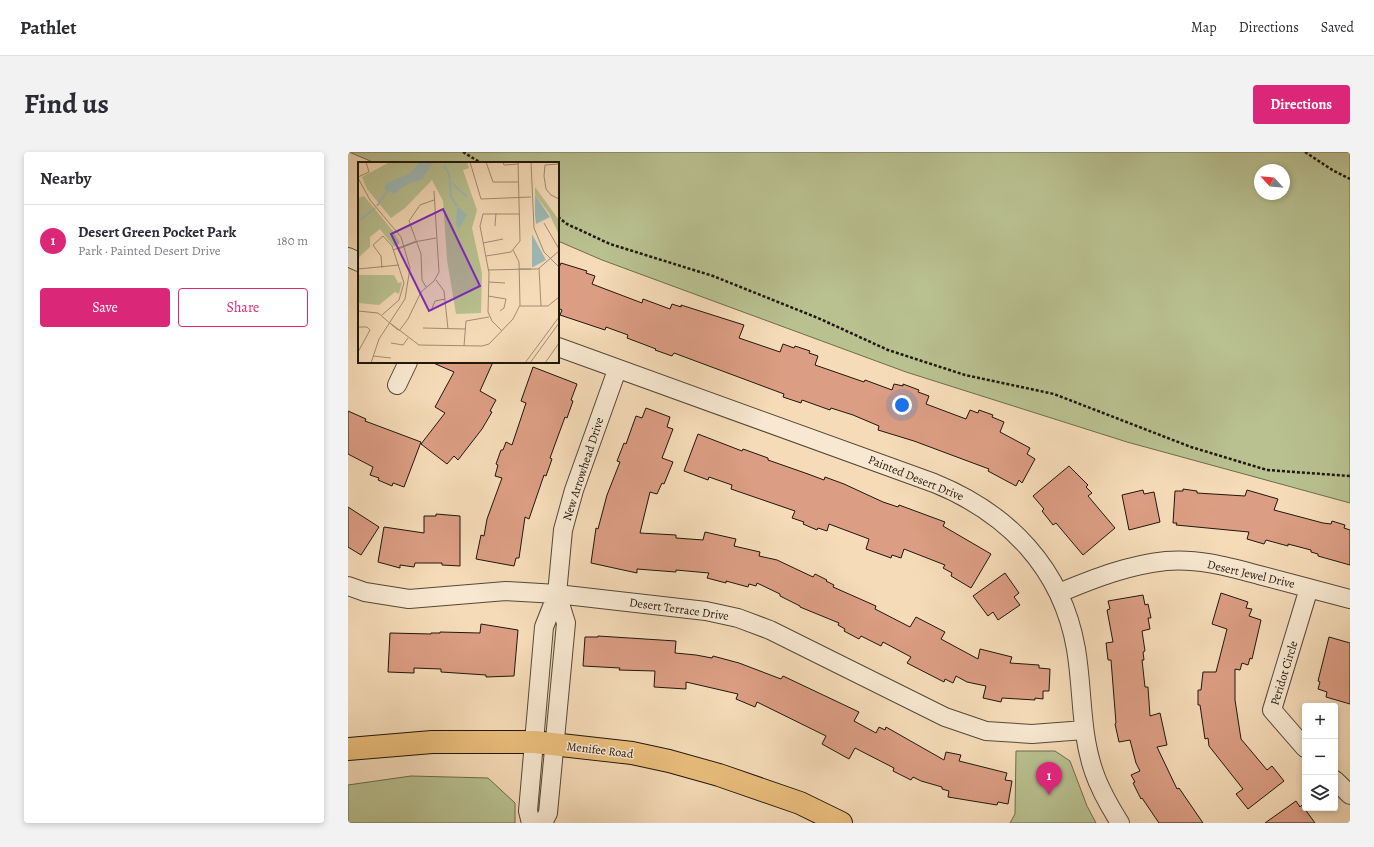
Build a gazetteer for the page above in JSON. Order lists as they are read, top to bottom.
{
  "streets": {
    "main road": ["Menifee Road"],
    "street": [
      "New Arrowhead Drive",
      "Painted Desert Drive",
      "Desert Jewel Drive",
      "Desert Terrace Drive",
      "Peridot Circle"
    ]
  },
  "crossings": [
    ["New Arrowhead Drive", "Painted Desert Drive"],
    ["New Arrowhead Drive", "Desert Terrace Drive"],
    ["New Arrowhead Drive", "Menifee Road"],
    ["Painted Desert Drive", "Desert Jewel Drive"],
    ["Painted Desert Drive", "Desert Terrace Drive"],
    ["Desert Jewel Drive", "Peridot Circle"]
  ],
  "north": "top left",
  "page": {
    "header": "Pathlet",
    "nav": ["Map", "Directions", "Saved"],
    "title": "Find us",
    "buttons": [
      "Directions",
      ["Save", "Share"]
    ],
    "heading": "Nearby",
    "list": [
      {
        "mark": "1",
        "name": "Desert Green Pocket Park",
        "note": "Park · Painted Desert Drive",
        "value": "180 m"
      }
    ],
    "map_buttons": ["+", "−"],
    "pins": "1"
  }
}
